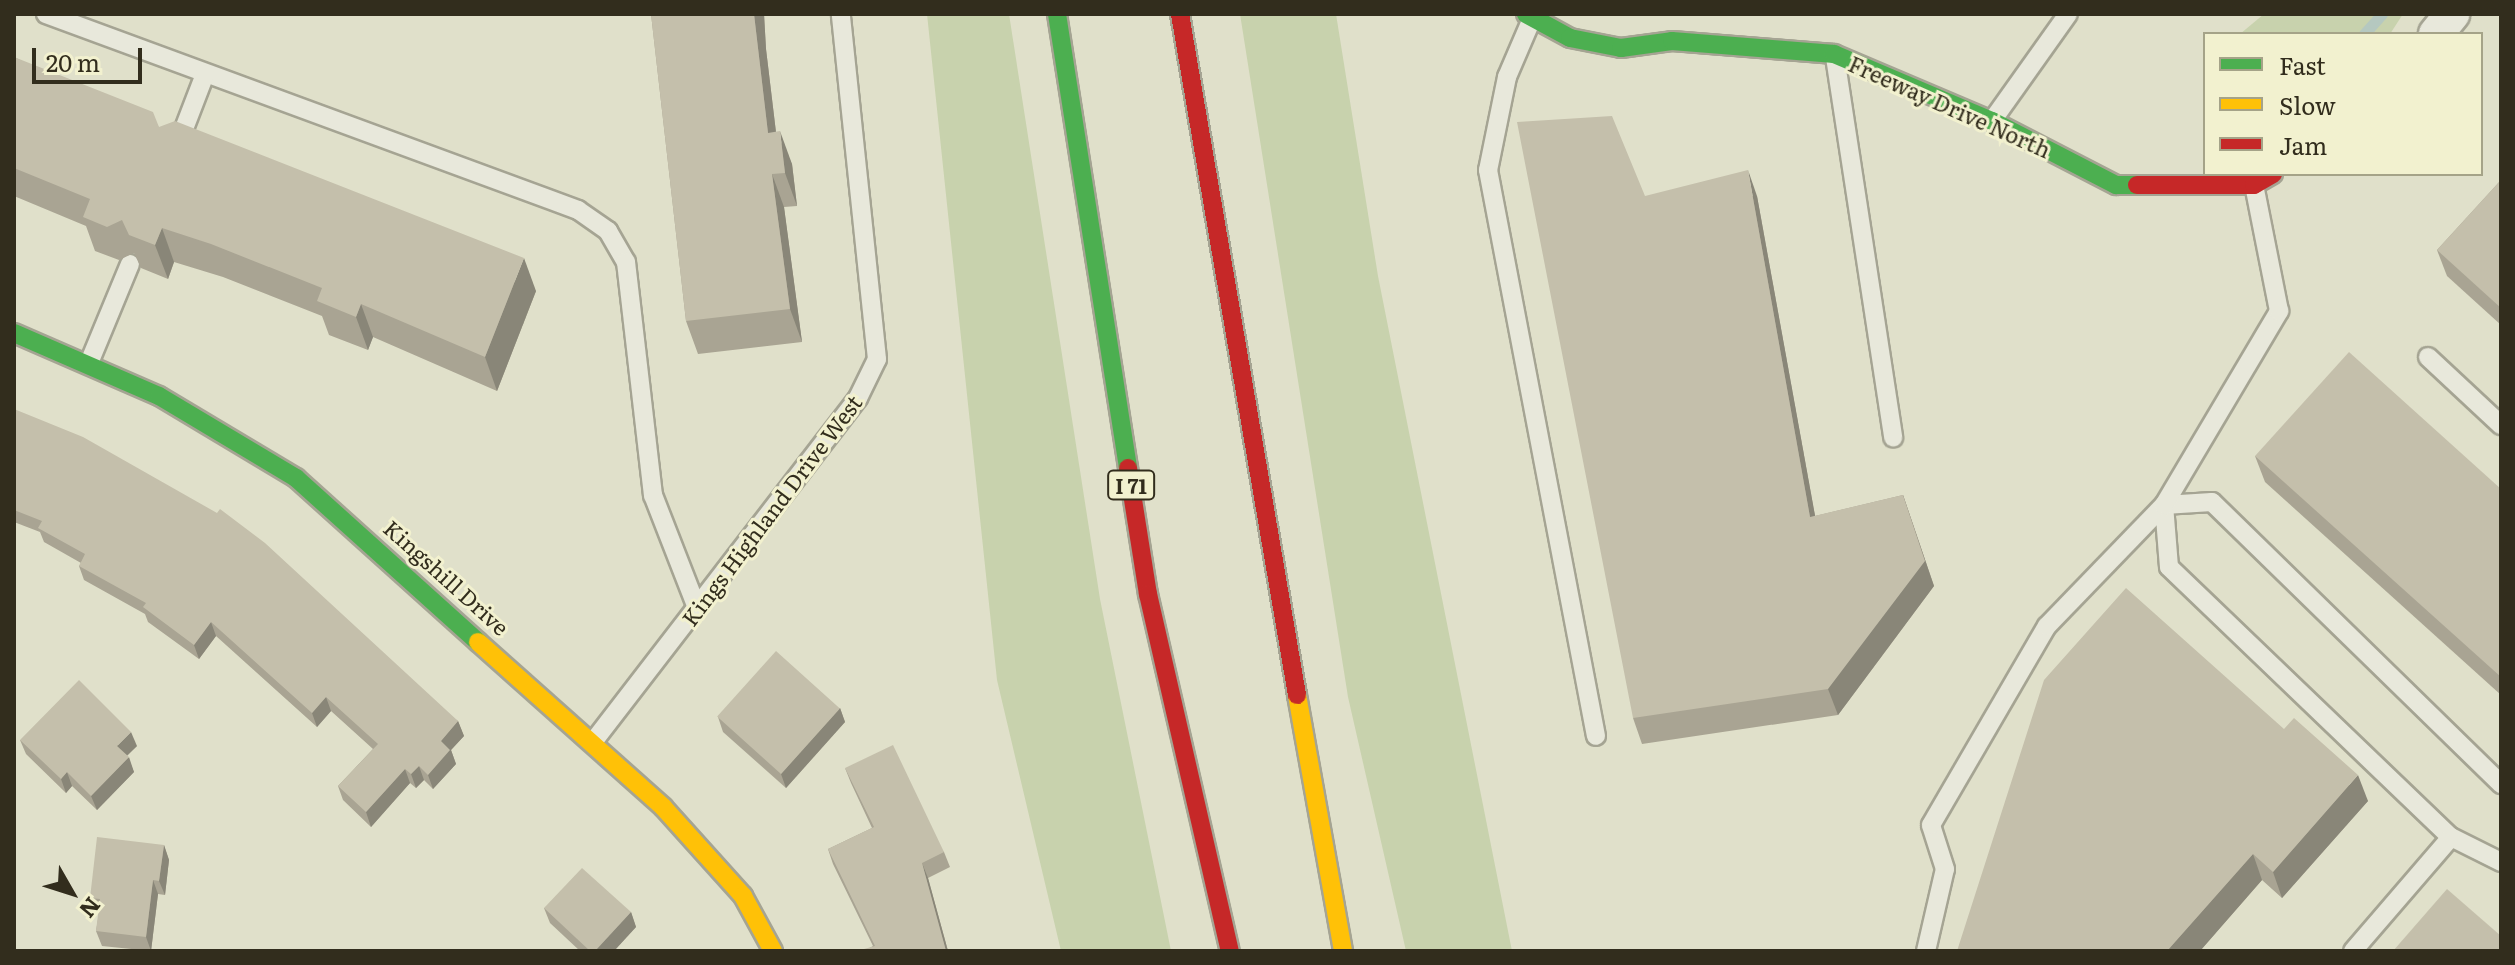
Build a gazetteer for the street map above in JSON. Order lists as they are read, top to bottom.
{
  "streets": {
    "main road": ["Freeway Drive North", "I 71", "Kingshill Drive"],
    "lane": ["Kings Highland Drive West"]
  },
  "crossings": [
    ["Kings Highland Drive West", "Kingshill Drive"]
  ],
  "legend": ["Fast", "Slow", "Jam"],
  "scale_bar": "20 m",
  "north": "bottom right"
}
